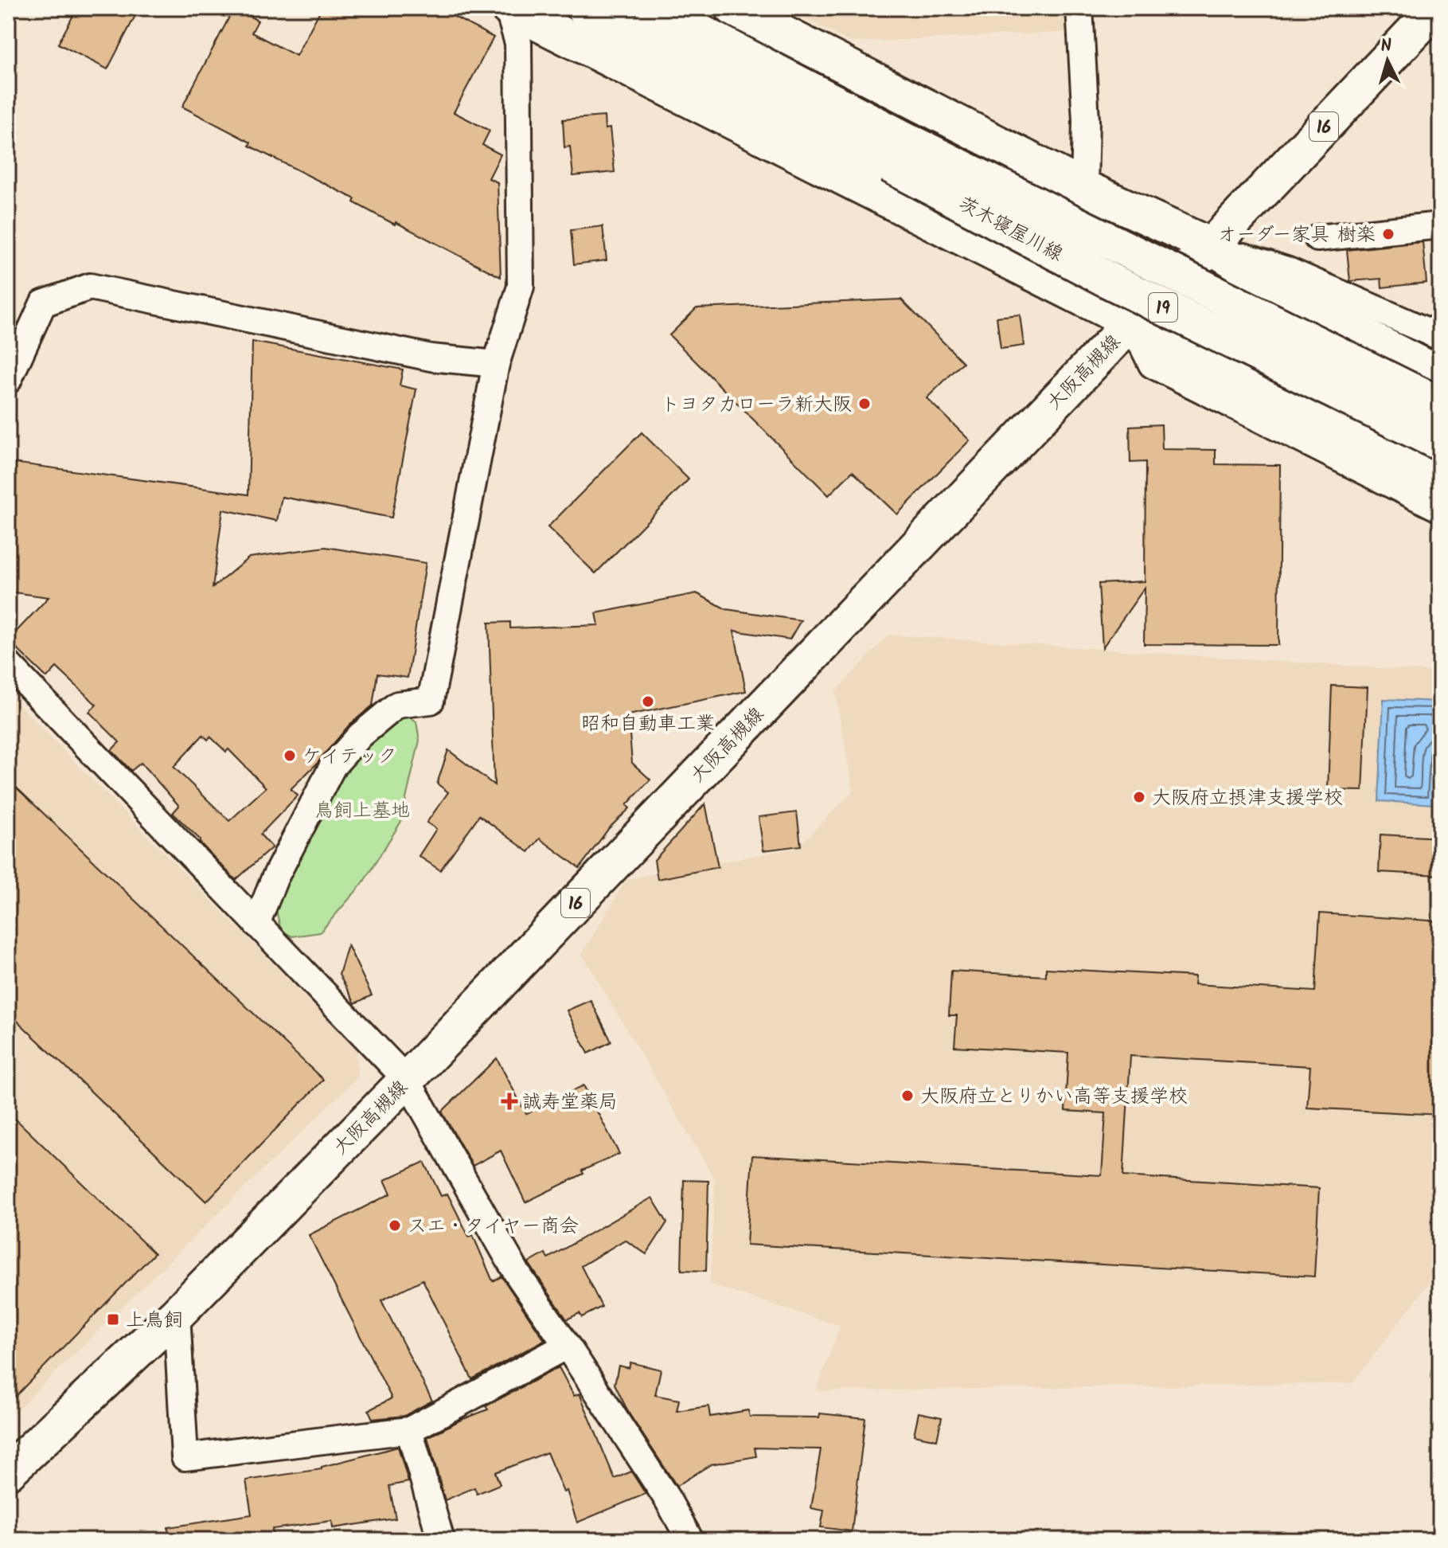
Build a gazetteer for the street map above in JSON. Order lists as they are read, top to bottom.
{
  "streets": {
    "main road": [
      "16",
      "茨木寝屋川線",
      "19",
      "大阪高槻線"
    ]
  },
  "parks": ["鳥飼上墓地"],
  "places": {
    "other": [
      "オーダー家具 樹楽",
      "トヨタカローラ新大阪",
      "昭和自動車工業",
      "ケイテック",
      "大阪府立摂津支援学校",
      "大阪府立とりかい高等支援学校",
      "スエ・タイヤー商会"
    ],
    "health": ["誠寿堂薬局"],
    "transit": ["上鳥飼"]
  },
  "north": "top"
}
